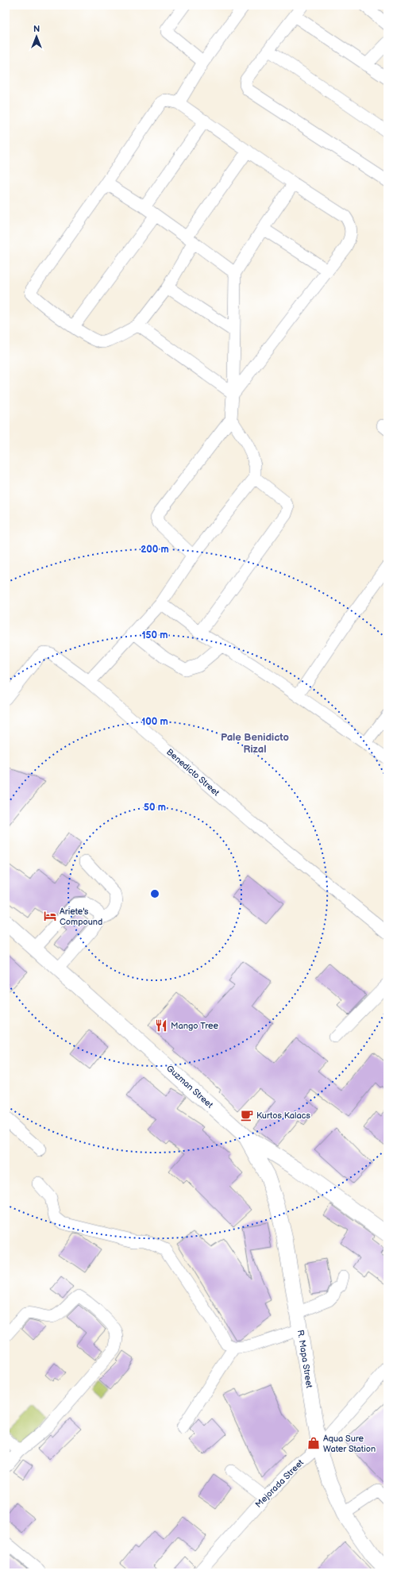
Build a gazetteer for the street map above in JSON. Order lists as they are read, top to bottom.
{
  "streets": {
    "main road": ["Guzman Street", "R. Mapa Street"],
    "street": ["Benedicto Street", "Mejorada Street"]
  },
  "crossings": [
    ["Guzman Street", "R. Mapa Street"],
    ["R. Mapa Street", "Mejorada Street"]
  ],
  "districts": ["Pale Benidicto Rizal"],
  "places": {
    "hotel": ["Ariete's Compound"],
    "restaurant": ["Mango Tree"],
    "cafe": ["Kurtos Kalacs"],
    "shop": ["Aqua Sure Water Station"]
  },
  "north": "top",
  "rings": [
    "200 m",
    "150 m",
    "100 m",
    "50 m"
  ]
}
